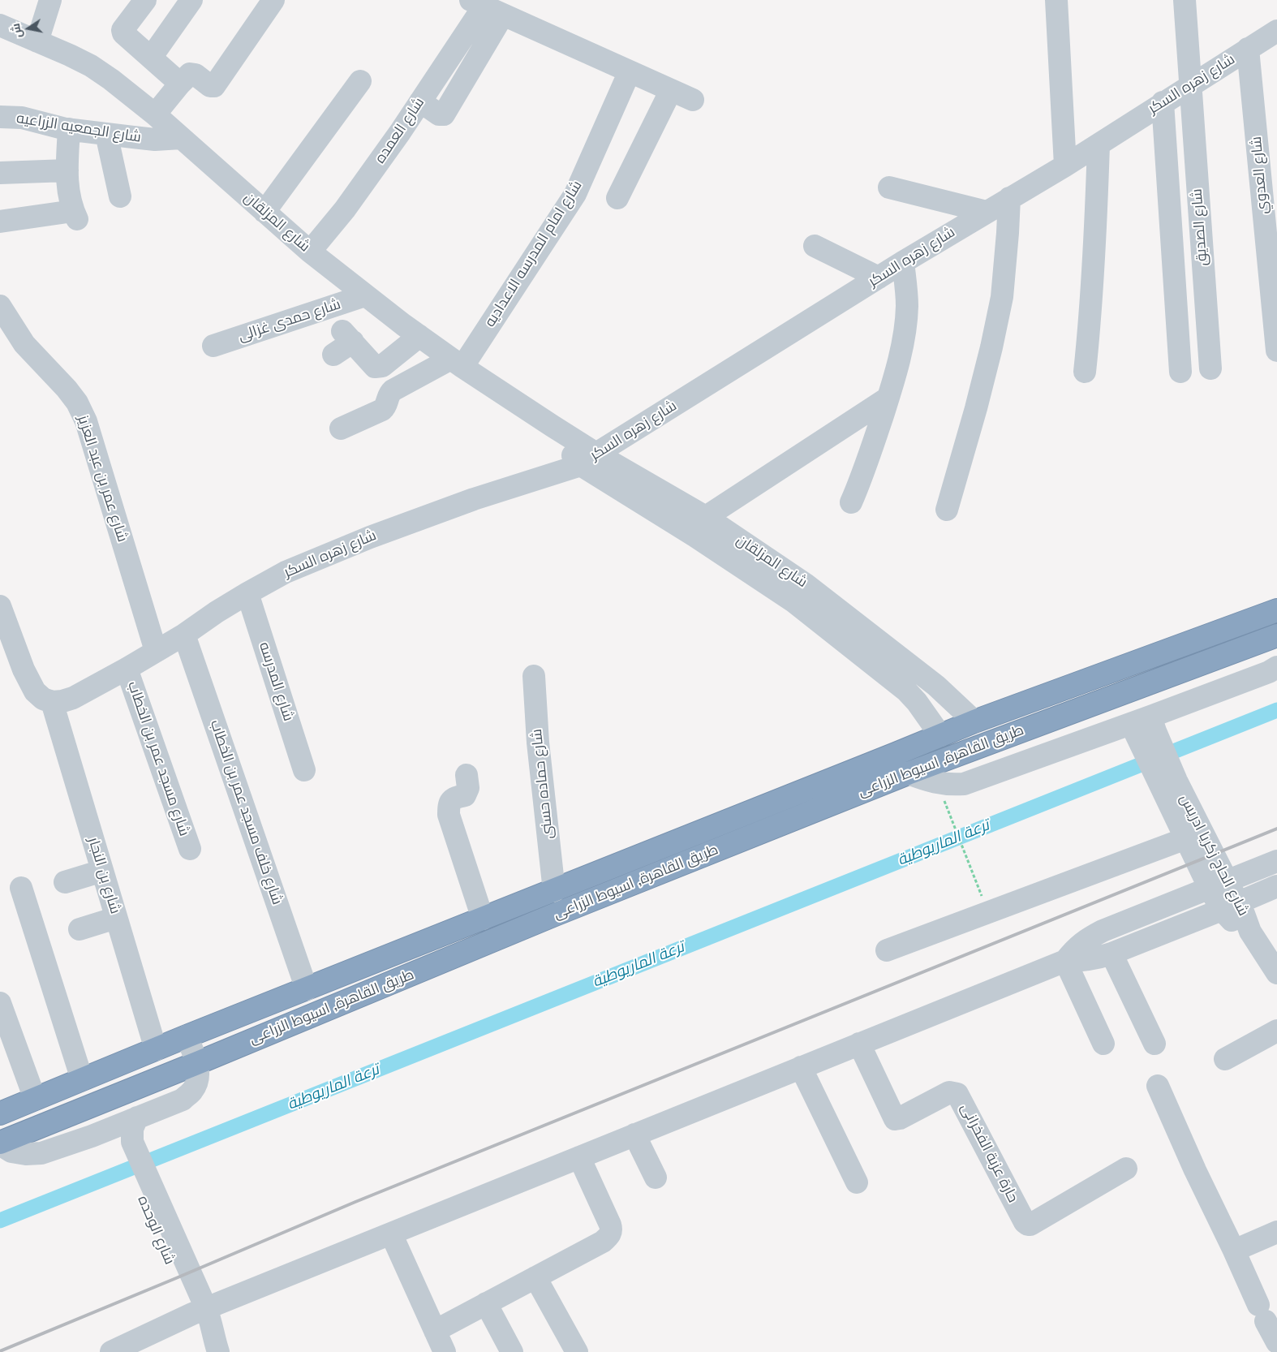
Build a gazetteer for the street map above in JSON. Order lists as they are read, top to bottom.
{
  "streets": {
    "highway": ["طريق القاهرة, اسيوط الزراعى"],
    "street": [
      "شارع زهره السكر",
      "شارع الجمعيه الزراعيه",
      "شارع العمده",
      "شارع العدوي",
      "شارع المزلقان",
      "شارع الصديق",
      "شارع امام المدرسه الاعداديه",
      "شارع حمدى غزالى",
      "شارع عمر بن عبد العزيز",
      "شارع المدرسه",
      "شارع مسجد عمر بن الخطاب",
      "شارع حماده حسنى",
      "شارع خلف مسجد عمر بن الخطاب",
      "شارع الحاج زكريا ادريس",
      "شارع بن النجار",
      "حارة عزبة الفخرانى",
      "شارع الوحده"
    ]
  },
  "crossings": [
    ["شارع زهره السكر", "شارع العدوي"],
    ["شارع زهره السكر", "شارع المزلقان"],
    ["شارع زهره السكر", "شارع الصديق"],
    ["شارع زهره السكر", "شارع عمر بن عبد العزيز"],
    ["شارع زهره السكر", "شارع المدرسه"],
    ["شارع زهره السكر", "شارع مسجد عمر بن الخطاب"],
    ["شارع زهره السكر", "شارع خلف مسجد عمر بن الخطاب"],
    ["شارع زهره السكر", "شارع بن النجار"],
    ["شارع الجمعيه الزراعيه", "شارع المزلقان"],
    ["شارع العمده", "شارع المزلقان"],
    ["شارع المزلقان", "شارع امام المدرسه الاعداديه"],
    ["شارع المزلقان", "شارع حمدى غزالى"],
    ["شارع المزلقان", "طريق القاهرة, اسيوط الزراعى"],
    ["طريق القاهرة, اسيوط الزراعى", "شارع حماده حسنى"],
    ["طريق القاهرة, اسيوط الزراعى", "شارع خلف مسجد عمر بن الخطاب"],
    ["طريق القاهرة, اسيوط الزراعى", "شارع بن النجار"]
  ],
  "water": ["ترعة الماريوطية"],
  "north": "left"
}
